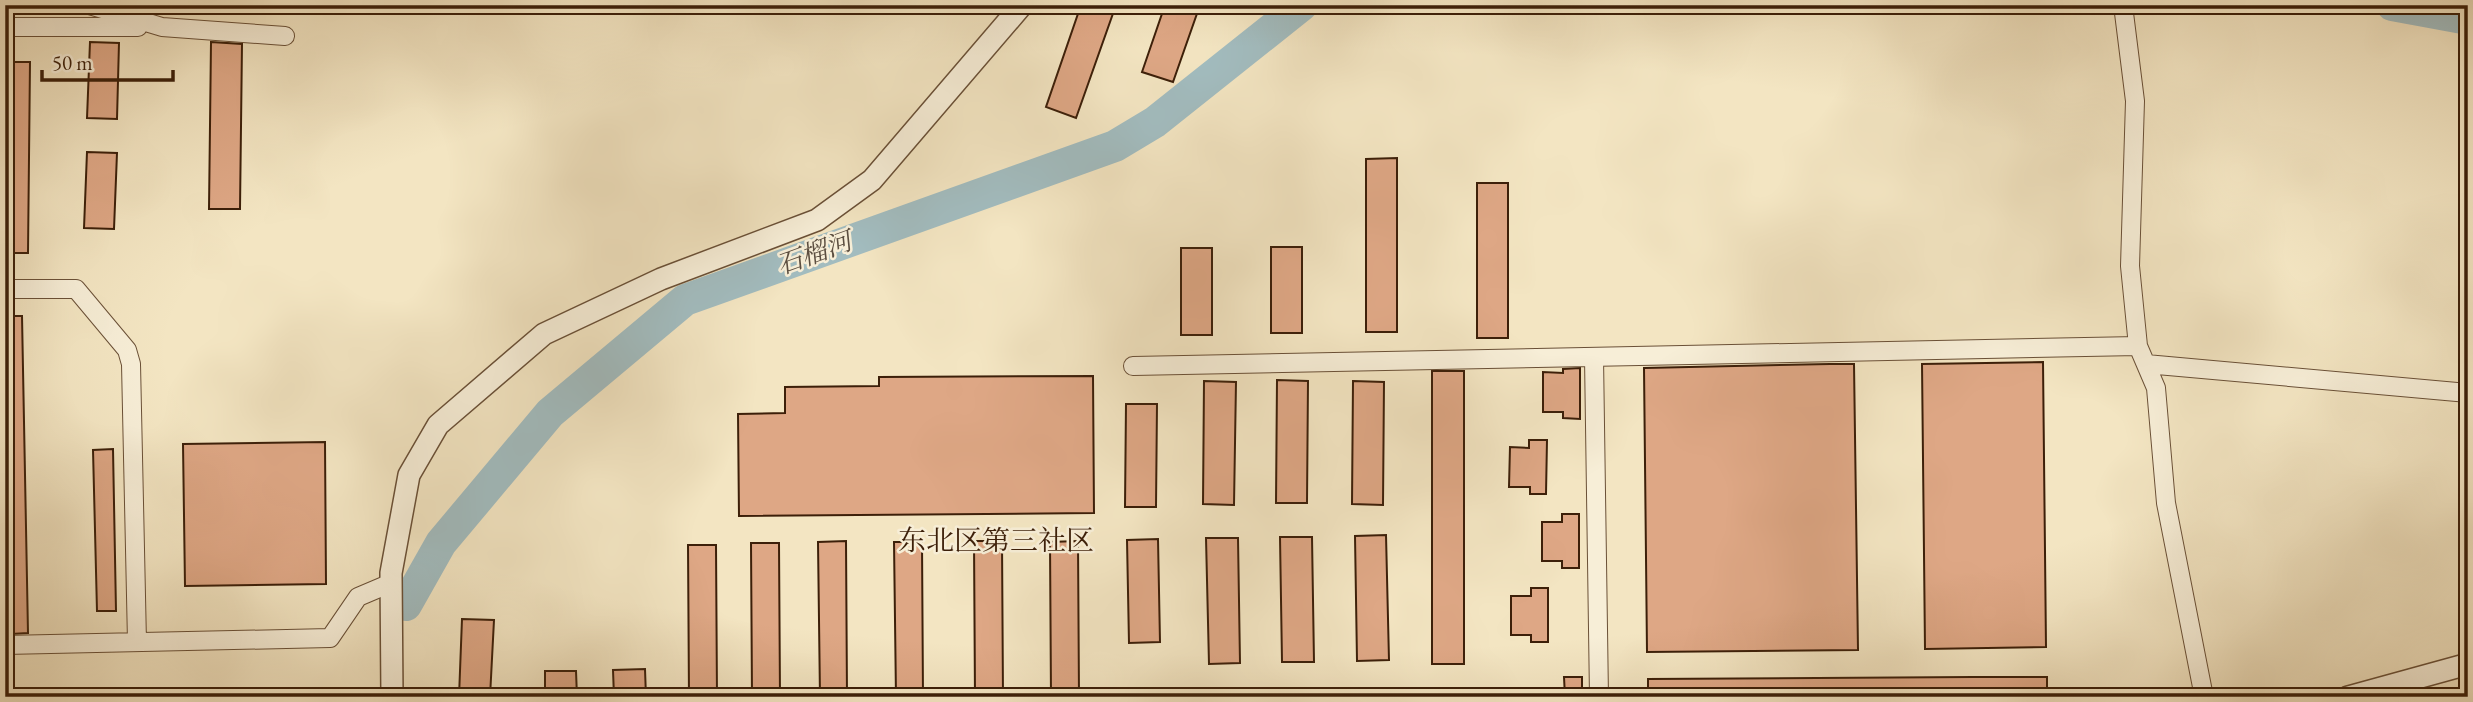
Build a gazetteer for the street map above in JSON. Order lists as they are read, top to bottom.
{
  "districts": ["东北区第三社区"],
  "water": ["石榴河"],
  "scale_bar": "50 m"
}
